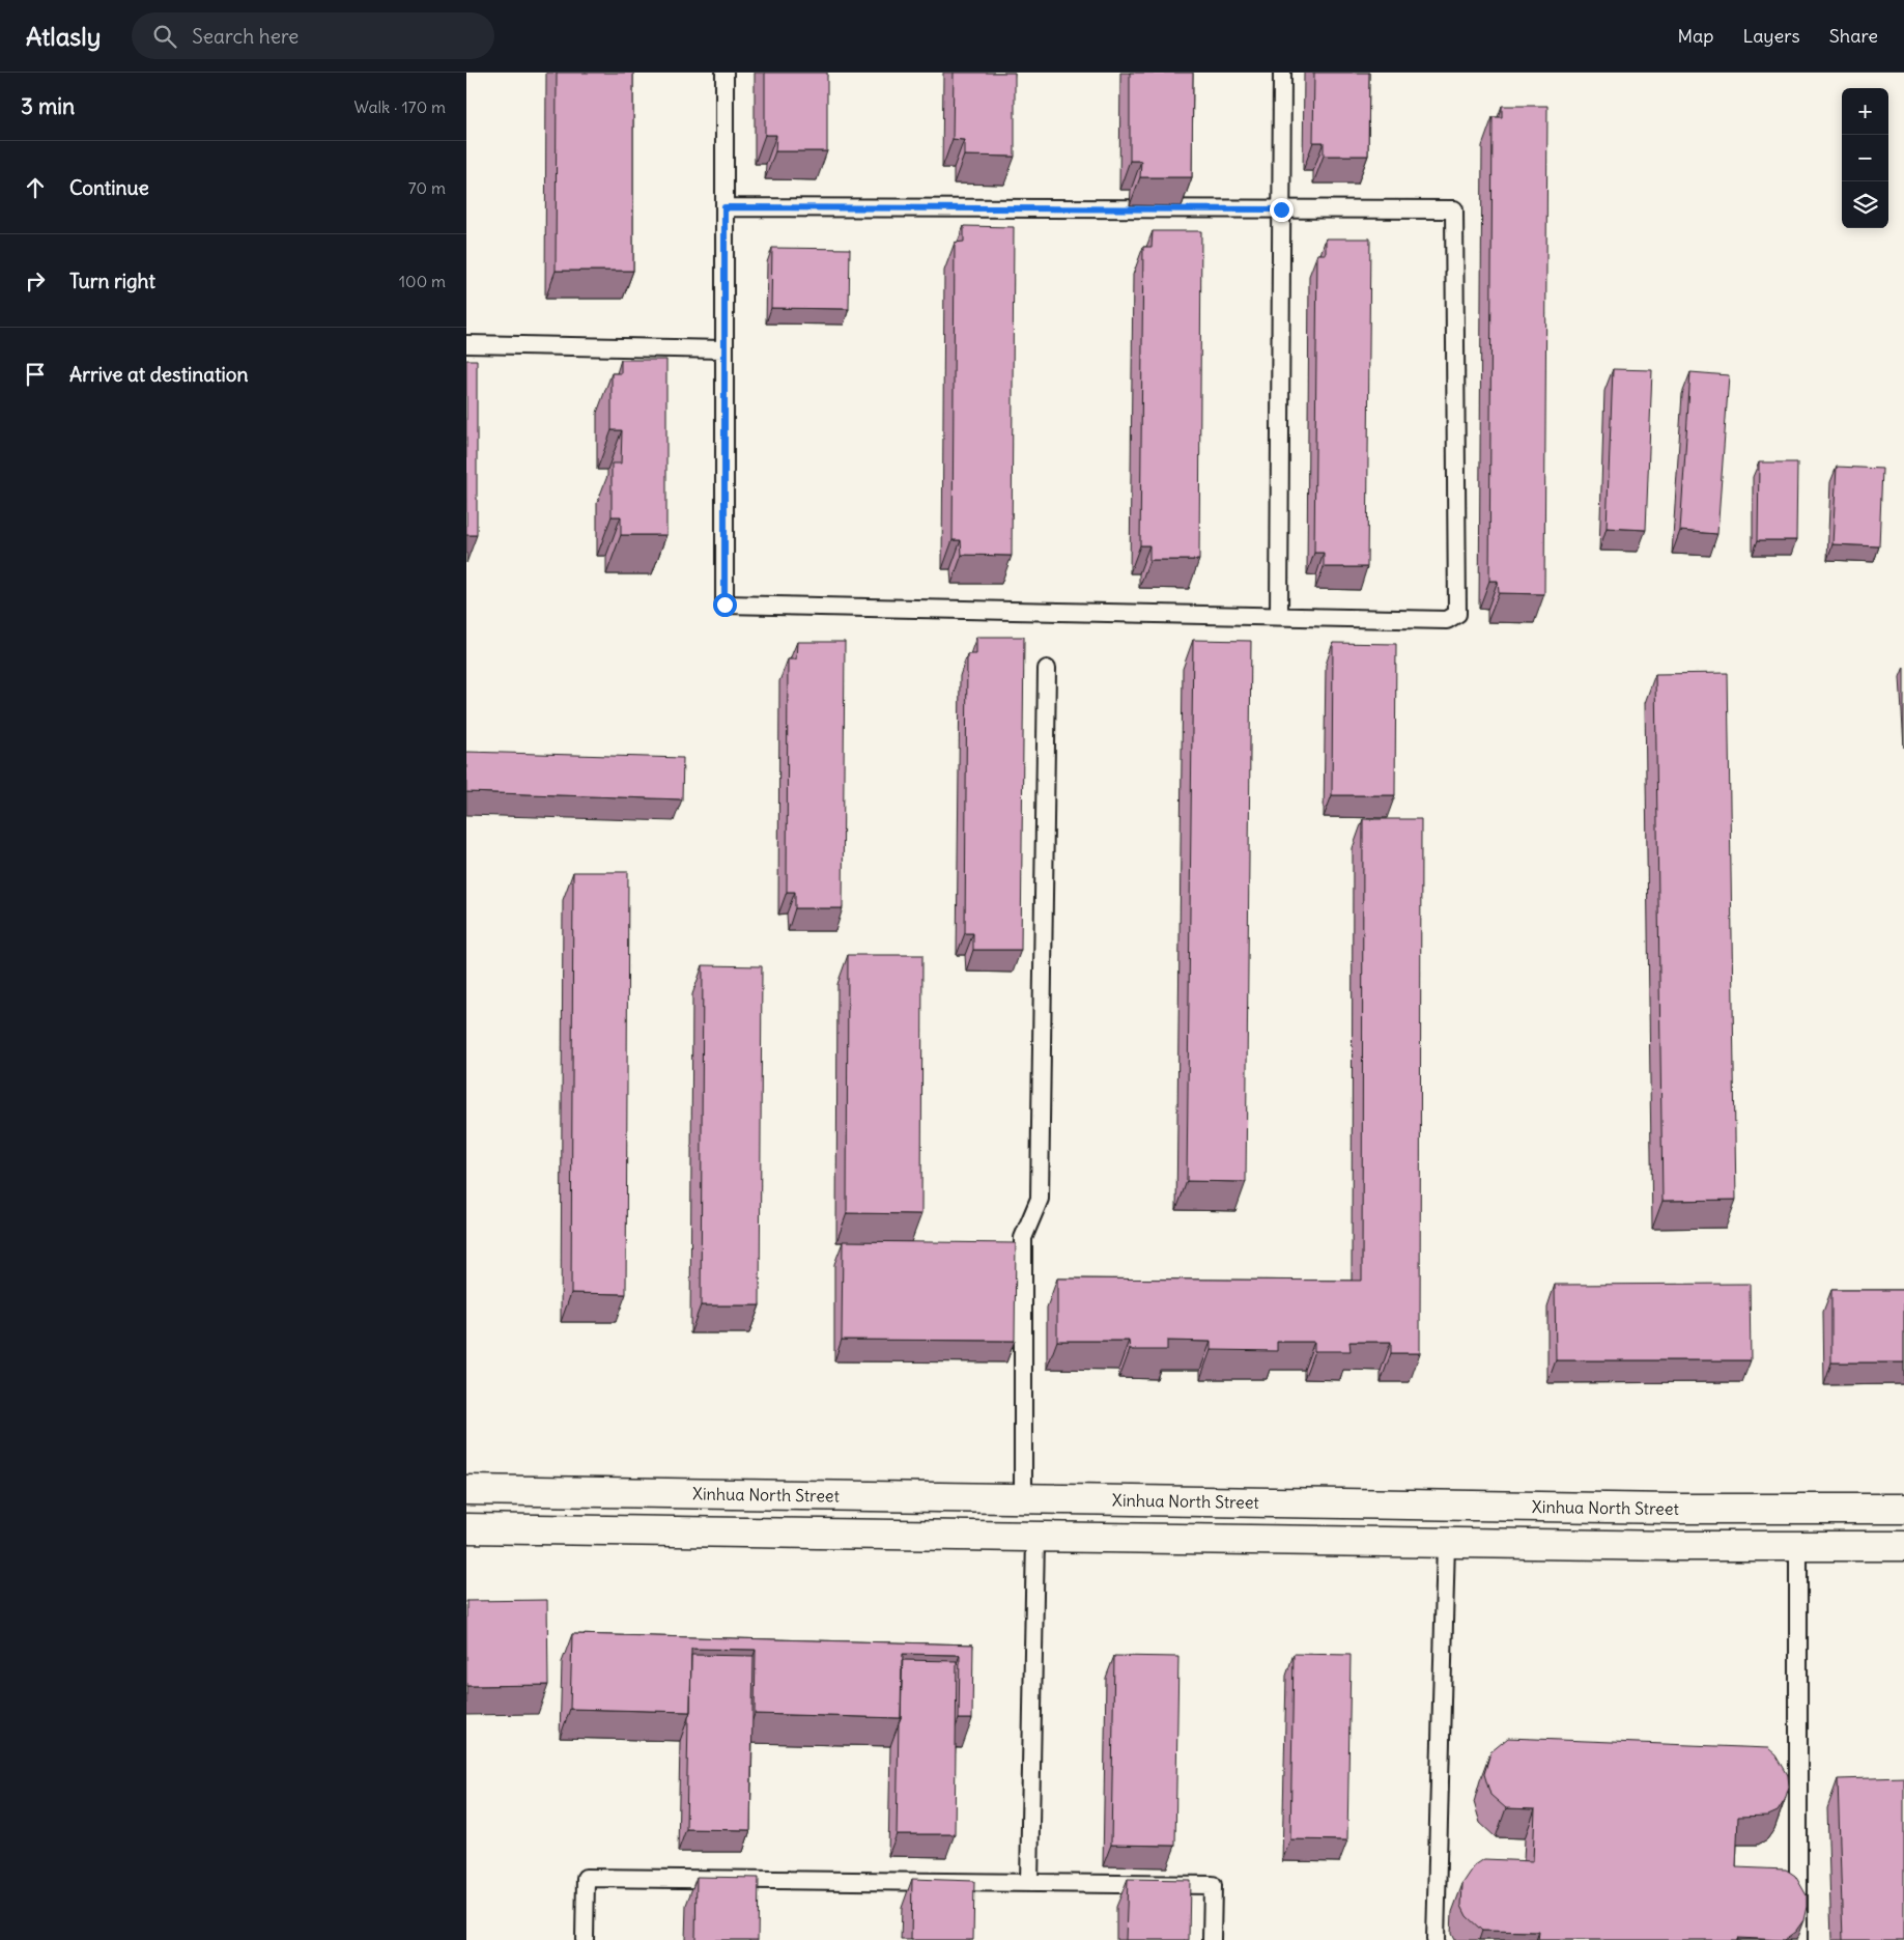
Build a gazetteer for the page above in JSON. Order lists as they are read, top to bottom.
{
  "streets": {
    "main road": ["Xinhua North Street"]
  },
  "page": {
    "header": "Atlasly",
    "search": "Search here",
    "nav": ["Map", "Layers", "Share"],
    "heading": ["3 min", "Walk · 170 m"],
    "map_buttons": ["+", "−"],
    "list": [
      ["Continue", "70 m"],
      ["Turn right", "100 m"],
      "Arrive at destination"
    ]
  }
}
